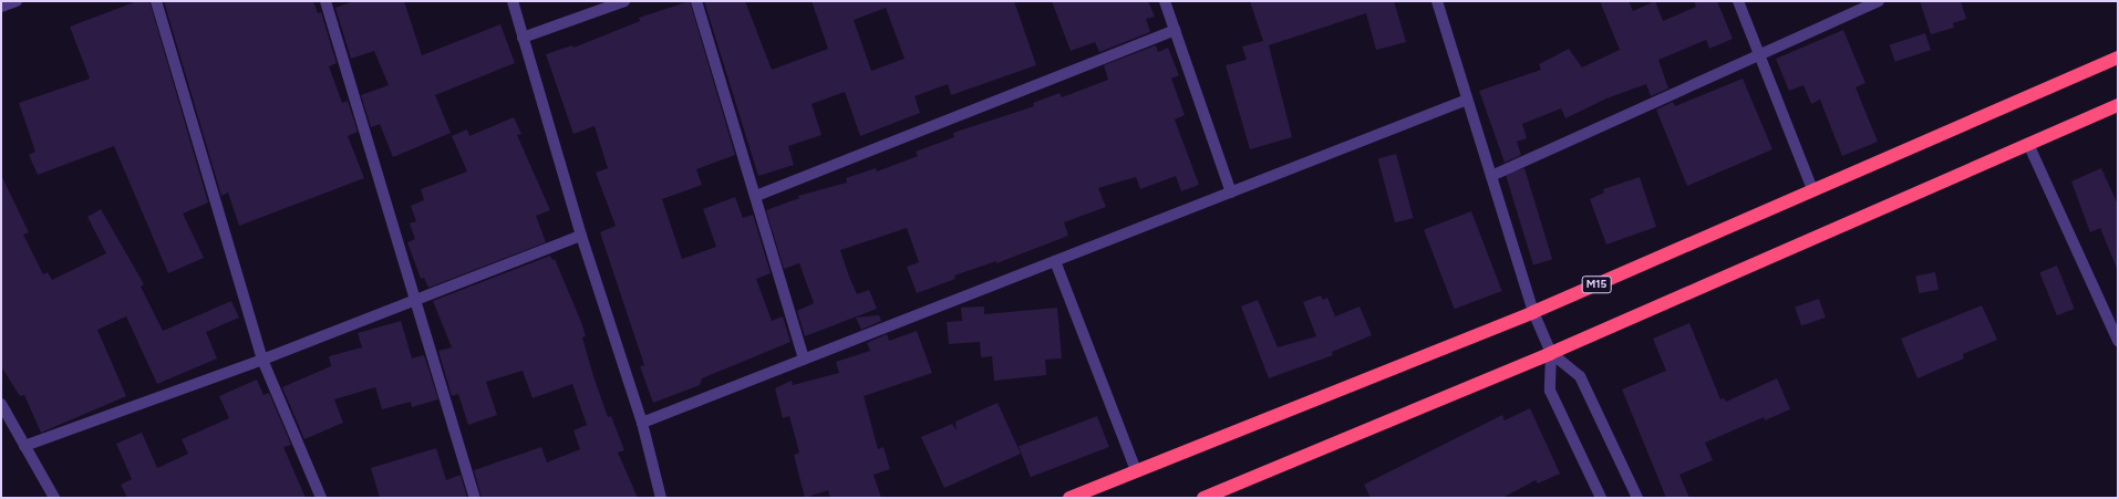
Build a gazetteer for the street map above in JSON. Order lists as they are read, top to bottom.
{
  "streets": {
    "highway": ["M15"]
  }
}
